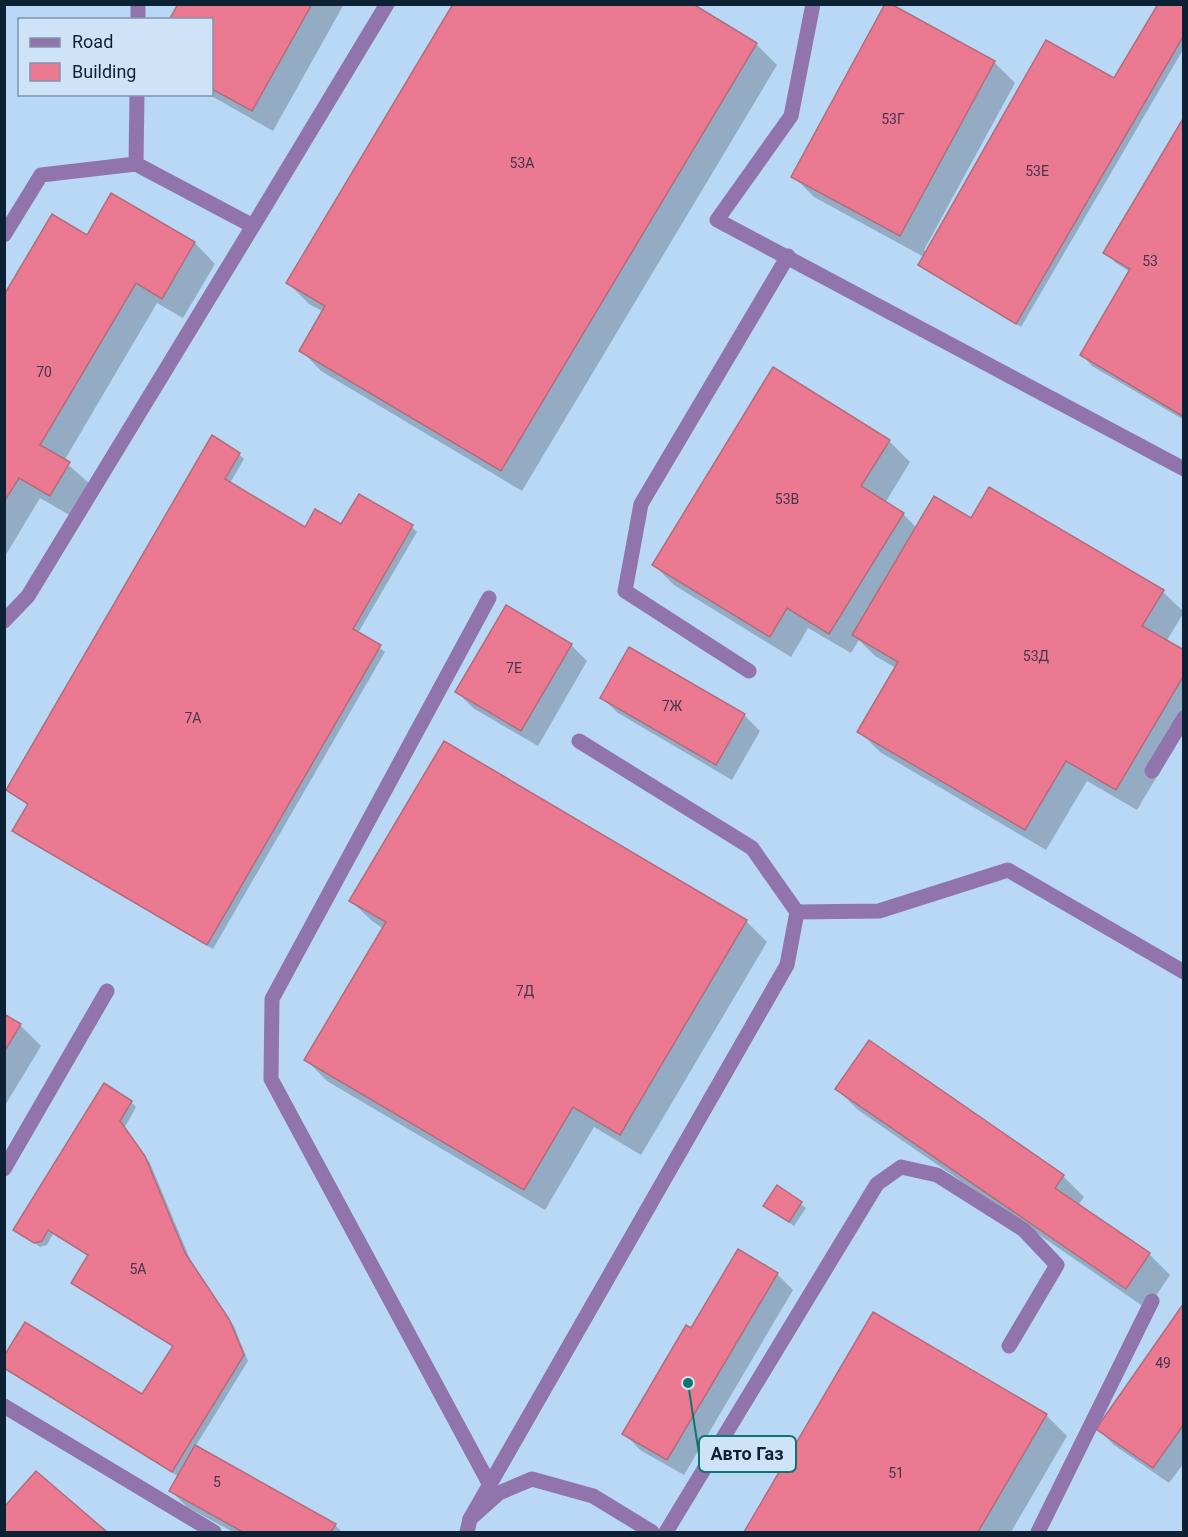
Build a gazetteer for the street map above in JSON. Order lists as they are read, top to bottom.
{
  "places": ["Авто Газ"],
  "house_numbers": [
    "53Г",
    "53А",
    "53Е",
    "53",
    "70",
    "53В",
    "53Д",
    "7Е",
    "7Ж",
    "7А",
    "7Д",
    "5А",
    "49",
    "51",
    "5"
  ],
  "legend": ["Road", "Building"]
}
